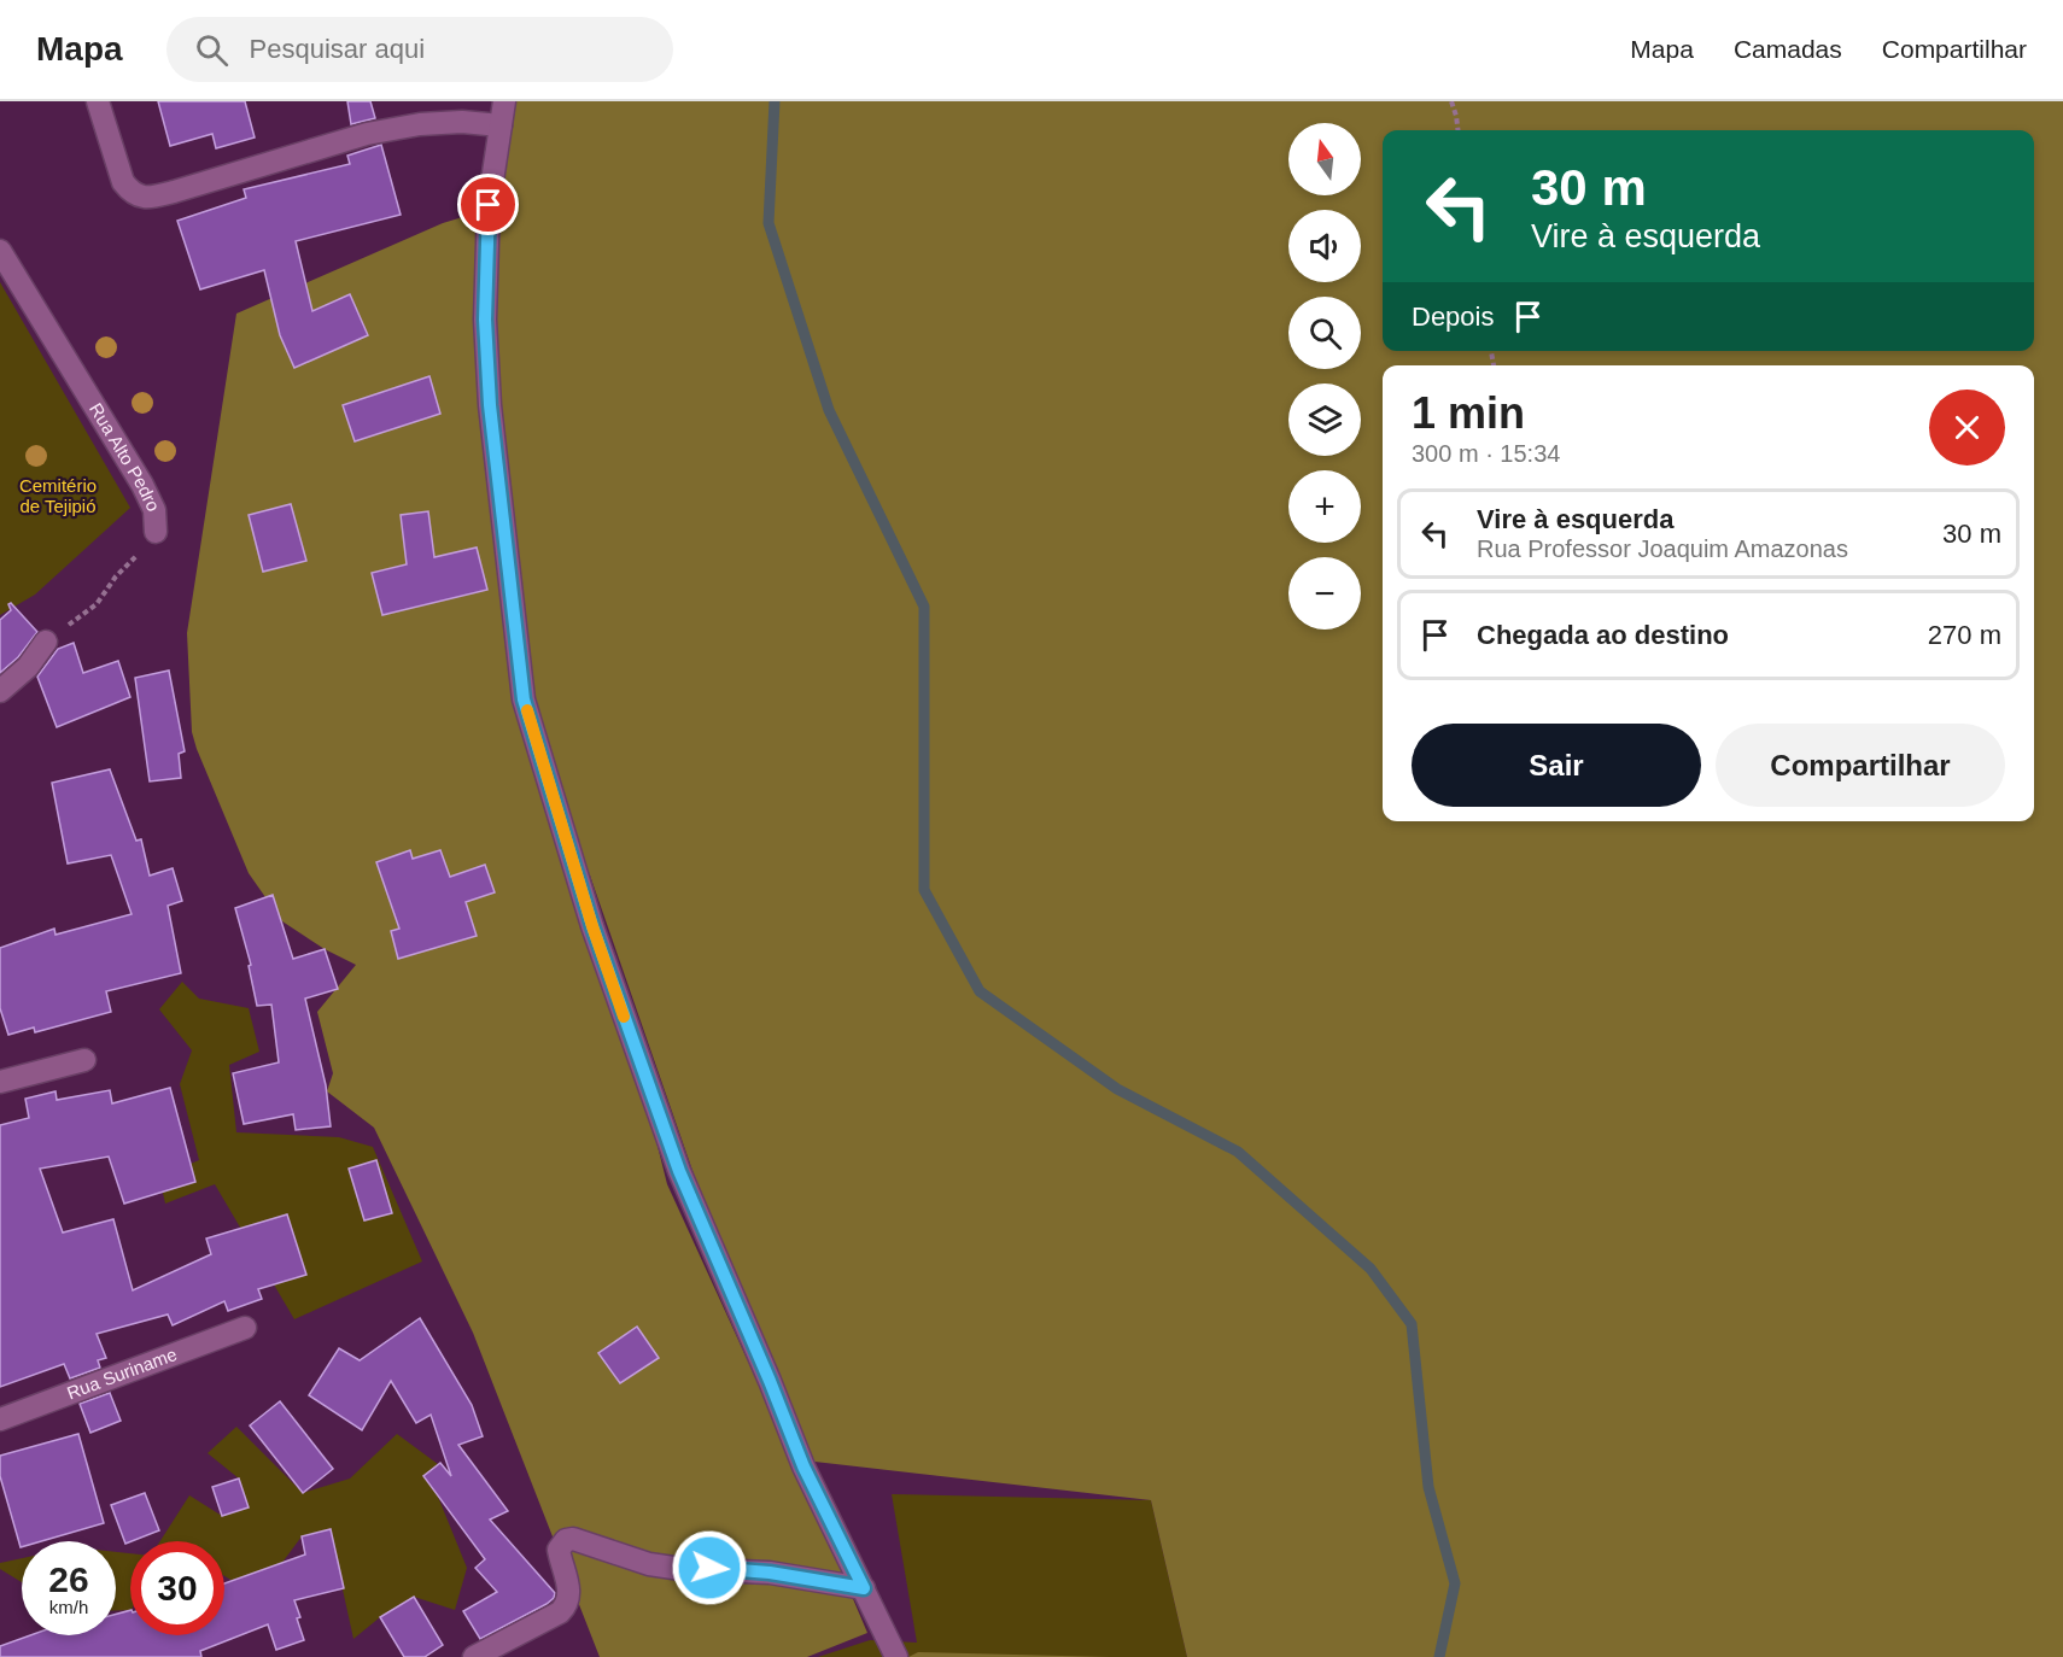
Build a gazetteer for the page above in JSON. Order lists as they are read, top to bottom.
{
  "streets": {
    "street": ["Rua Alto Pedro", "Rua Suriname"]
  },
  "parks": ["Cemitério de Tejipió"],
  "north": "top",
  "page": {
    "header": "Mapa",
    "search": "Pesquisar aqui",
    "nav": ["Mapa", "Camadas", "Compartilhar"],
    "map_buttons": ["+", "−"],
    "turn": ["30 m", "Vire à esquerda"],
    "then": "Depois",
    "heading": ["1 min", "300 m · 15:34"],
    "list": [
      {
        "name": "Vire à esquerda",
        "note": "Rua Professor Joaquim Amazonas",
        "value": "30 m"
      },
      {
        "name": "Chegada ao destino",
        "value": "270 m"
      }
    ],
    "buttons": ["Sair", "Compartilhar"],
    "speed": "26 km/h",
    "limit": "30"
  }
}
